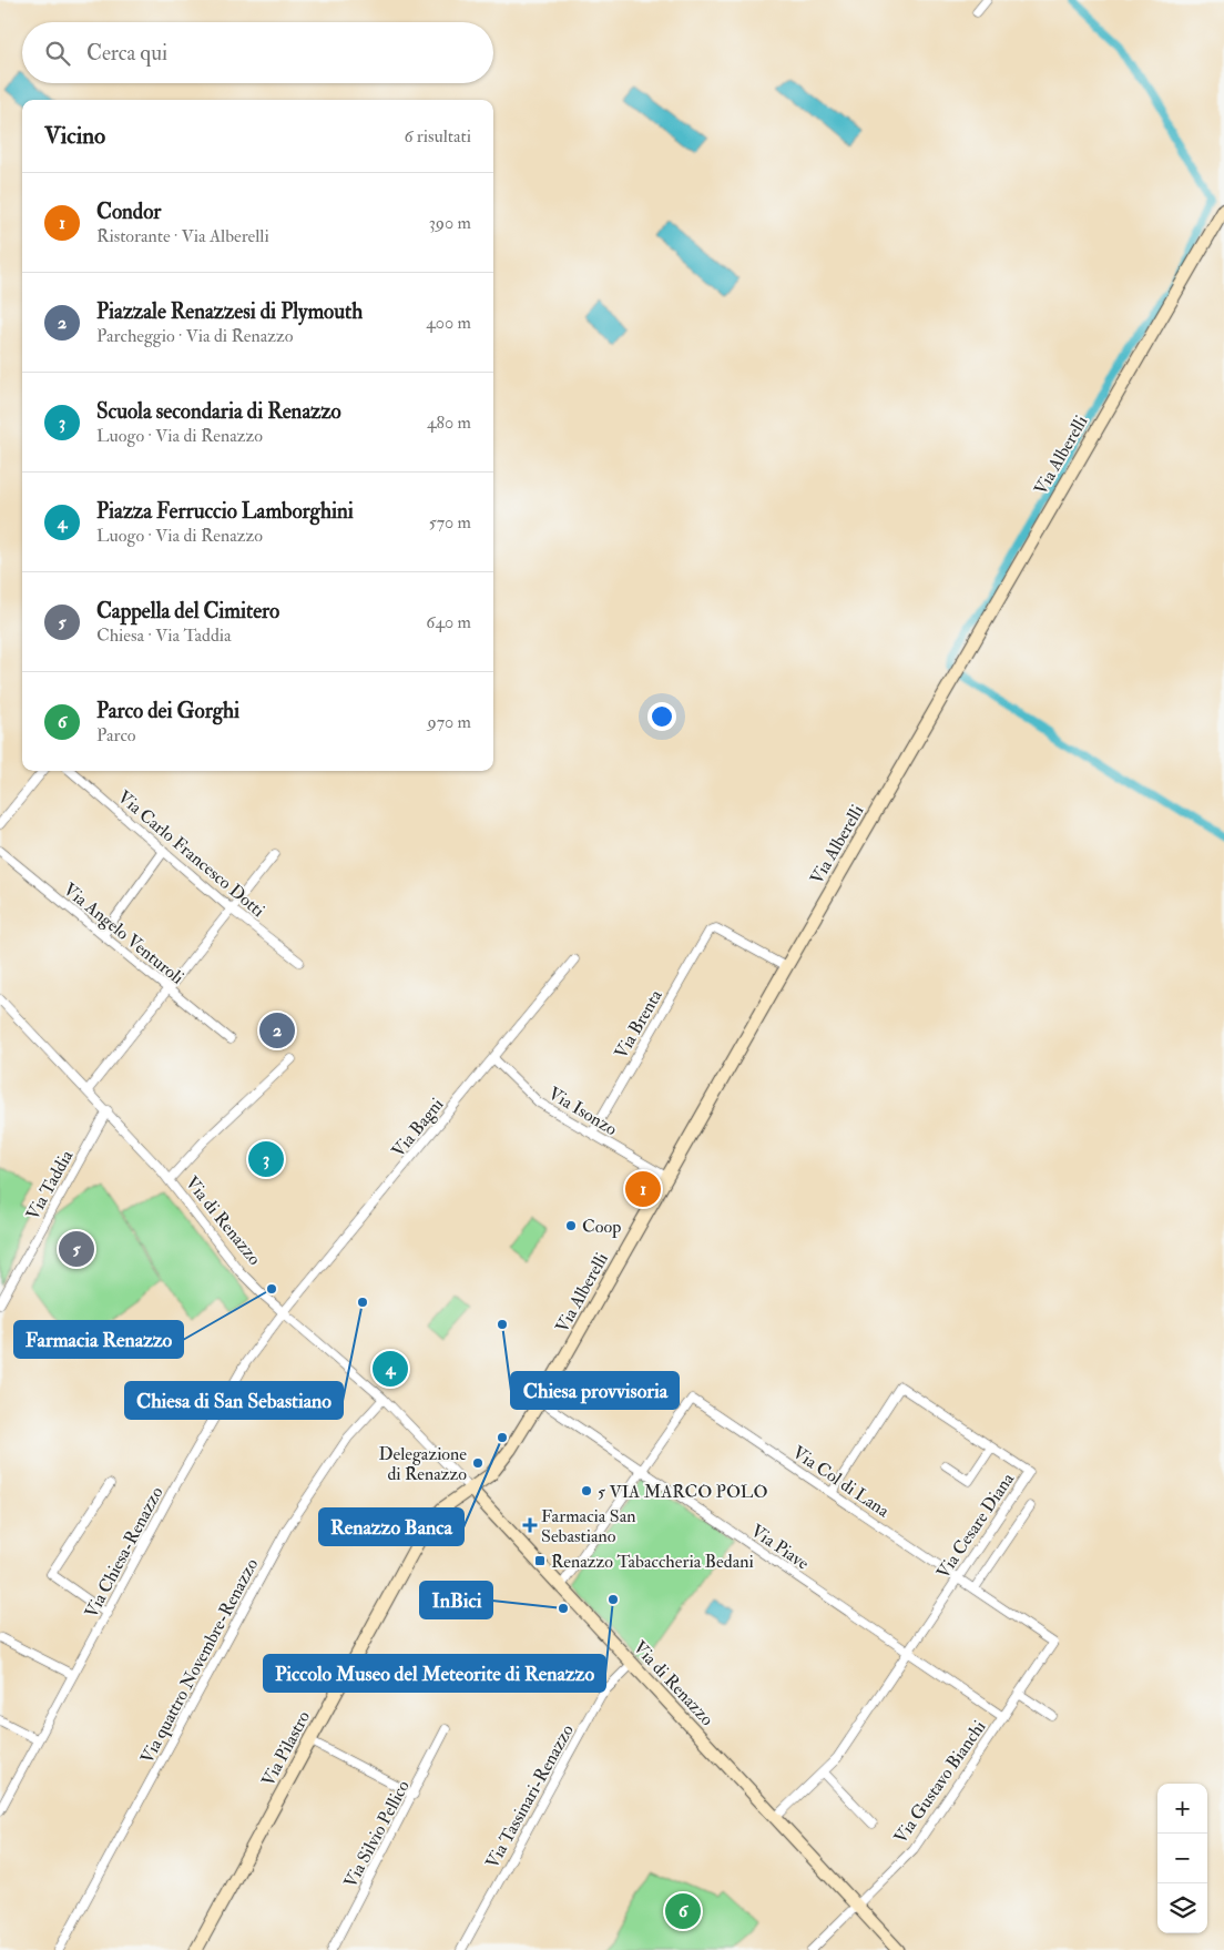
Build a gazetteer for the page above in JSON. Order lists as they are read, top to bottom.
{
  "streets": {
    "street": [
      "Via Alberelli",
      "Via Carlo Francesco Dotti",
      "Via Angelo Venturoli",
      "Via Brenta",
      "Via Isonzo",
      "Via Bagni",
      "Via Taddia",
      "Via di Renazzo",
      "Via Col di Lana",
      "Via Cesare Diana",
      "Via Piave",
      "Via Chiesa-Renazzo",
      "Via quattro Novembre-Renazzo",
      "Via Pilastro",
      "Via Gustavo Bianchi",
      "Via Tassinari-Renazzo",
      "Via Silvio Pellico"
    ]
  },
  "crossings": [
    ["Via Alberelli", "Via Brenta"],
    ["Via Alberelli", "Via Isonzo"],
    ["Via Alberelli", "Via di Renazzo"],
    ["Via Alberelli", "Via Piave"],
    ["Via Alberelli", "Via Pilastro"],
    ["Via Brenta", "Via Isonzo"],
    ["Via Isonzo", "Via Bagni"],
    ["Via Bagni", "Via di Renazzo"],
    ["Via Bagni", "Via Chiesa-Renazzo"],
    ["Via Taddia", "Via di Renazzo"],
    ["Via di Renazzo", "Via Chiesa-Renazzo"],
    ["Via di Renazzo", "Via quattro Novembre-Renazzo"],
    ["Via di Renazzo", "Via Pilastro"],
    ["Via di Renazzo", "Via Gustavo Bianchi"],
    ["Via di Renazzo", "Via Tassinari-Renazzo"],
    ["Via Col di Lana", "Via Cesare Diana"],
    ["Via Col di Lana", "Via Piave"],
    ["Via Col di Lana", "Via Gustavo Bianchi"],
    ["Via Cesare Diana", "Via Piave"],
    ["Via Cesare Diana", "Via Gustavo Bianchi"],
    ["Via Piave", "Via Gustavo Bianchi"]
  ],
  "places": {
    "other": [
      "Coop",
      "Farmacia Renazzo",
      "Chiesa di San Sebastiano",
      "Chiesa provvisoria",
      "Renazzo Banca",
      "Delegazione di Renazzo",
      "5 VIA MARCO POLO",
      "Piccolo Museo del Meteorite di Renazzo",
      "InBici"
    ],
    "health": ["Farmacia San Sebastiano"],
    "transit": ["Renazzo Tabaccheria Bedani"]
  },
  "page": {
    "search": "Cerca qui",
    "heading": ["Vicino", "6 risultati"],
    "list": [
      {
        "mark": "1",
        "name": "Condor",
        "note": "Ristorante · Via Alberelli",
        "value": "390 m"
      },
      {
        "mark": "2",
        "name": "Piazzale Renazzesi di Plymouth",
        "note": "Parcheggio · Via di Renazzo",
        "value": "400 m"
      },
      {
        "mark": "3",
        "name": "Scuola secondaria di Renazzo",
        "note": "Luogo · Via di Renazzo",
        "value": "480 m"
      },
      {
        "mark": "4",
        "name": "Piazza Ferruccio Lamborghini",
        "note": "Luogo · Via di Renazzo",
        "value": "570 m"
      },
      {
        "mark": "5",
        "name": "Cappella del Cimitero",
        "note": "Chiesa · Via Taddia",
        "value": "640 m"
      },
      {
        "mark": "6",
        "name": "Parco dei Gorghi",
        "note": "Parco",
        "value": "970 m"
      }
    ],
    "pins": [
      "2",
      "3",
      "1",
      "5",
      "4",
      "6"
    ],
    "map_buttons": ["+", "−"]
  }
}
